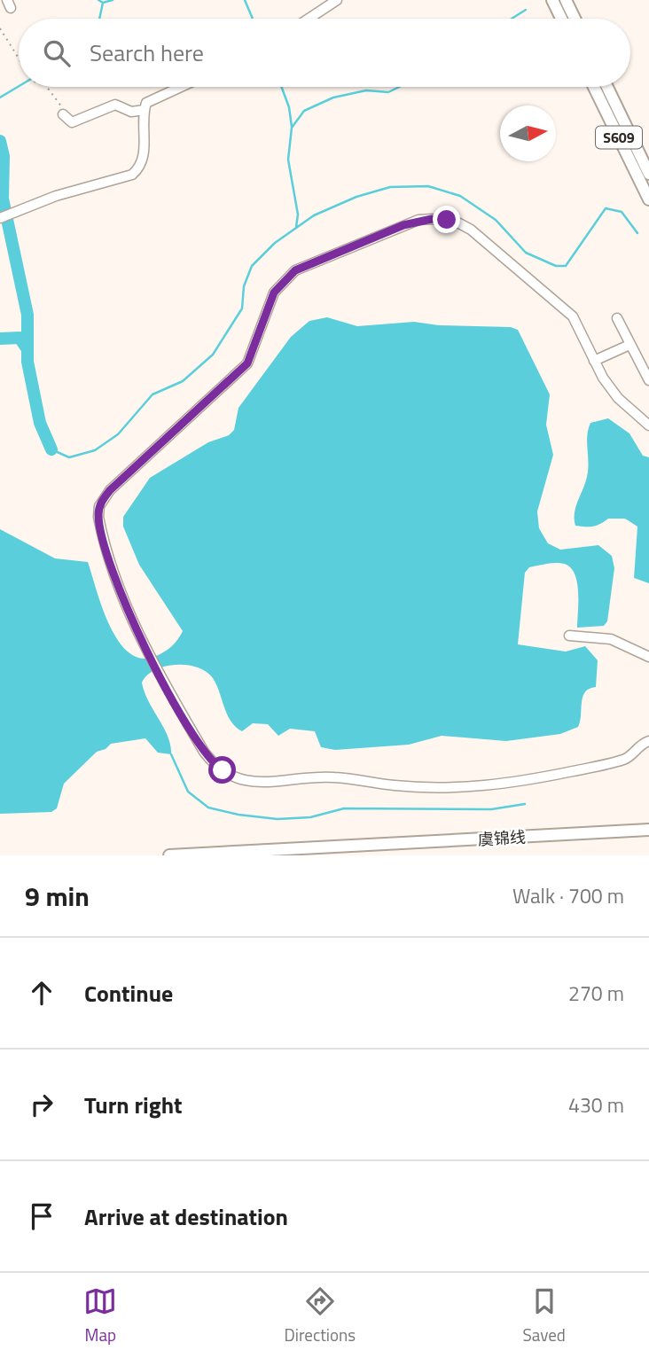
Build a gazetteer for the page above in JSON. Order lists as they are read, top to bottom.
{
  "streets": {
    "main road": ["S609", "虞锦线"]
  },
  "north": "right",
  "page": {
    "search": "Search here",
    "heading": ["9 min", "Walk · 700 m"],
    "list": [
      ["Continue", "270 m"],
      ["Turn right", "430 m"],
      "Arrive at destination"
    ],
    "nav": ["Map", "Directions", "Saved"]
  }
}
